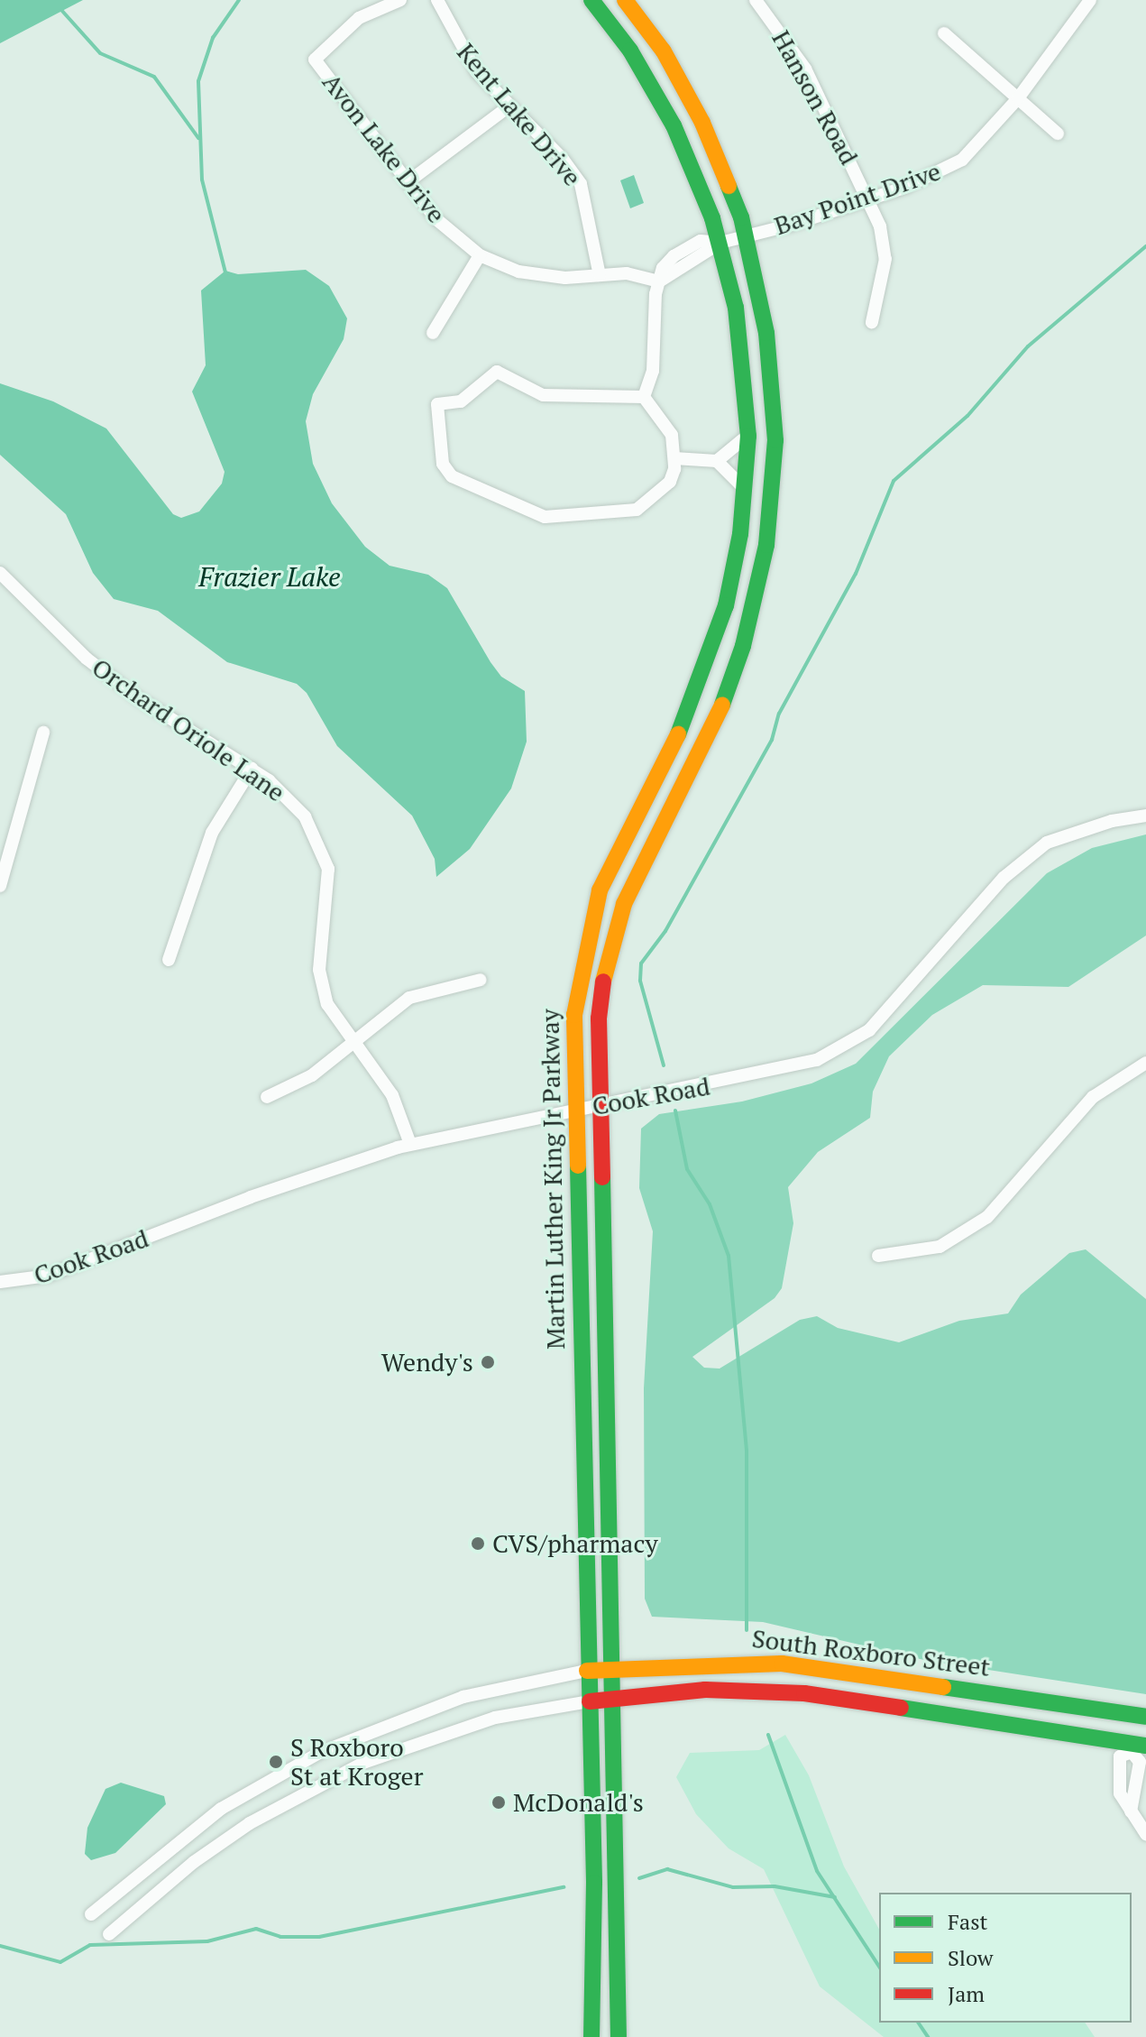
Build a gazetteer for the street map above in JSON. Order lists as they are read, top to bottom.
{
  "streets": {
    "main road": ["Martin Luther King Jr Parkway", "South Roxboro Street"],
    "street": [
      "Hanson Road",
      "Kent Lake Drive",
      "Avon Lake Drive",
      "Bay Point Drive",
      "Orchard Oriole Lane",
      "Cook Road"
    ]
  },
  "crossings": [
    ["Hanson Road", "Bay Point Drive"],
    ["Kent Lake Drive", "Avon Lake Drive"],
    ["Avon Lake Drive", "Bay Point Drive"],
    ["Bay Point Drive", "Martin Luther King Jr Parkway"],
    ["Orchard Oriole Lane", "Cook Road"],
    ["Cook Road", "Martin Luther King Jr Parkway"],
    ["Martin Luther King Jr Parkway", "South Roxboro Street"]
  ],
  "water": ["Frazier Lake"],
  "places": [
    "Wendy's",
    "CVS/pharmacy",
    "S Roxboro St at Kroger",
    "McDonald's"
  ],
  "legend": ["Fast", "Slow", "Jam"]
}
